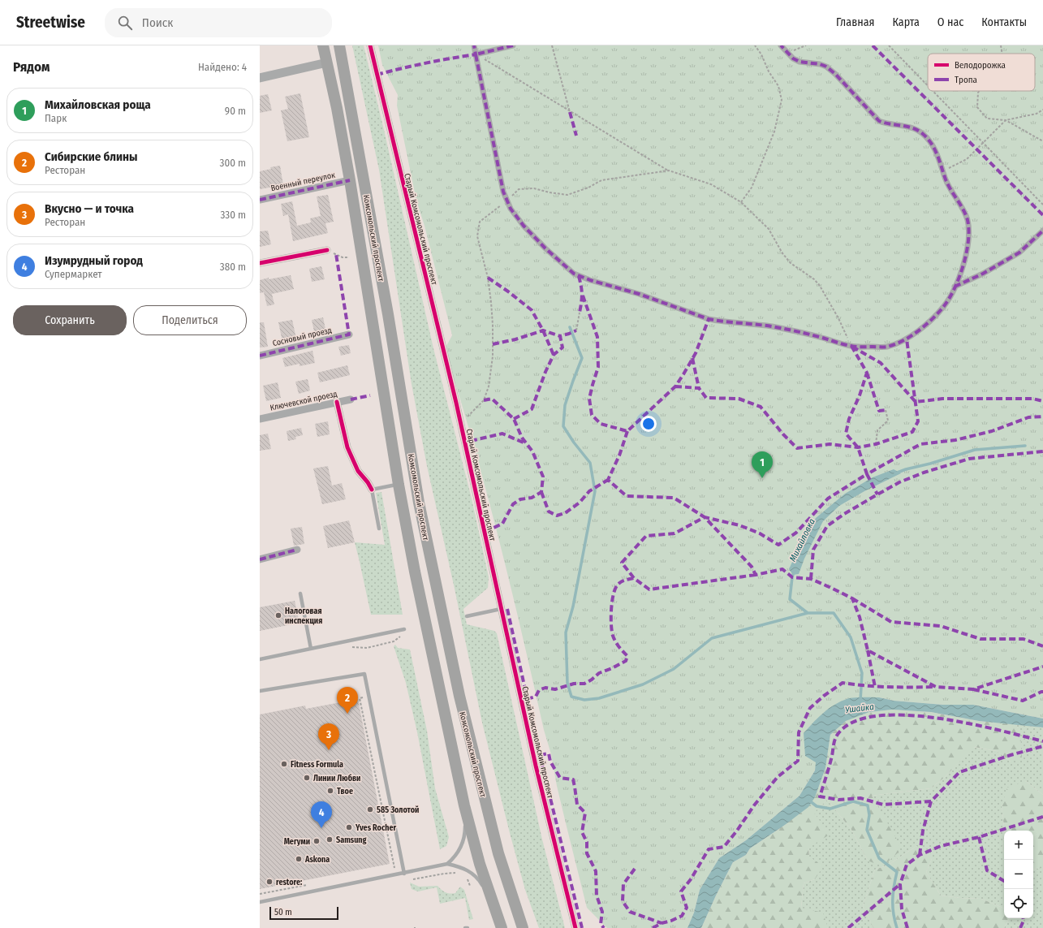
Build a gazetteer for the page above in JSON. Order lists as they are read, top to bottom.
{
  "streets": {
    "main road": ["Комсомольский проспект"],
    "street": [
      "Военный переулок",
      "Старый Комсомольский проспект",
      "Сосновый проезд",
      "Ключевской проезд"
    ]
  },
  "crossings": [
    ["Военный переулок", "Комсомольский проспект"]
  ],
  "water": ["Михайловка", "Ушайка"],
  "places": [
    "Налоговая инспекция",
    "Fitness Formula",
    "Линии Любви",
    "Твое",
    "585 Золотой",
    "Yves Rocher",
    "Samsung",
    "Мегуми",
    "Askona",
    "restore:"
  ],
  "legend": ["Велодорожка", "Тропа"],
  "scale_bar": "50 m",
  "page": {
    "header": "Streetwise",
    "search": "Поиск",
    "nav": [
      "Главная",
      "Карта",
      "О нас",
      "Контакты"
    ],
    "heading": ["Рядом", "Найдено: 4"],
    "list": [
      {
        "mark": "1",
        "name": "Михайловская роща",
        "note": "Парк",
        "value": "90 m"
      },
      {
        "mark": "2",
        "name": "Сибирские блины",
        "note": "Ресторан",
        "value": "300 m"
      },
      {
        "mark": "3",
        "name": "Вкусно — и точка",
        "note": "Ресторан",
        "value": "330 m"
      },
      {
        "mark": "4",
        "name": "Изумрудный город",
        "note": "Супермаркет",
        "value": "380 m"
      }
    ],
    "buttons": ["Сохранить", "Поделиться"],
    "pins": [
      "1",
      "2",
      "3",
      "4"
    ],
    "map_buttons": ["+", "−"],
    "scale": "50 m"
  }
}
